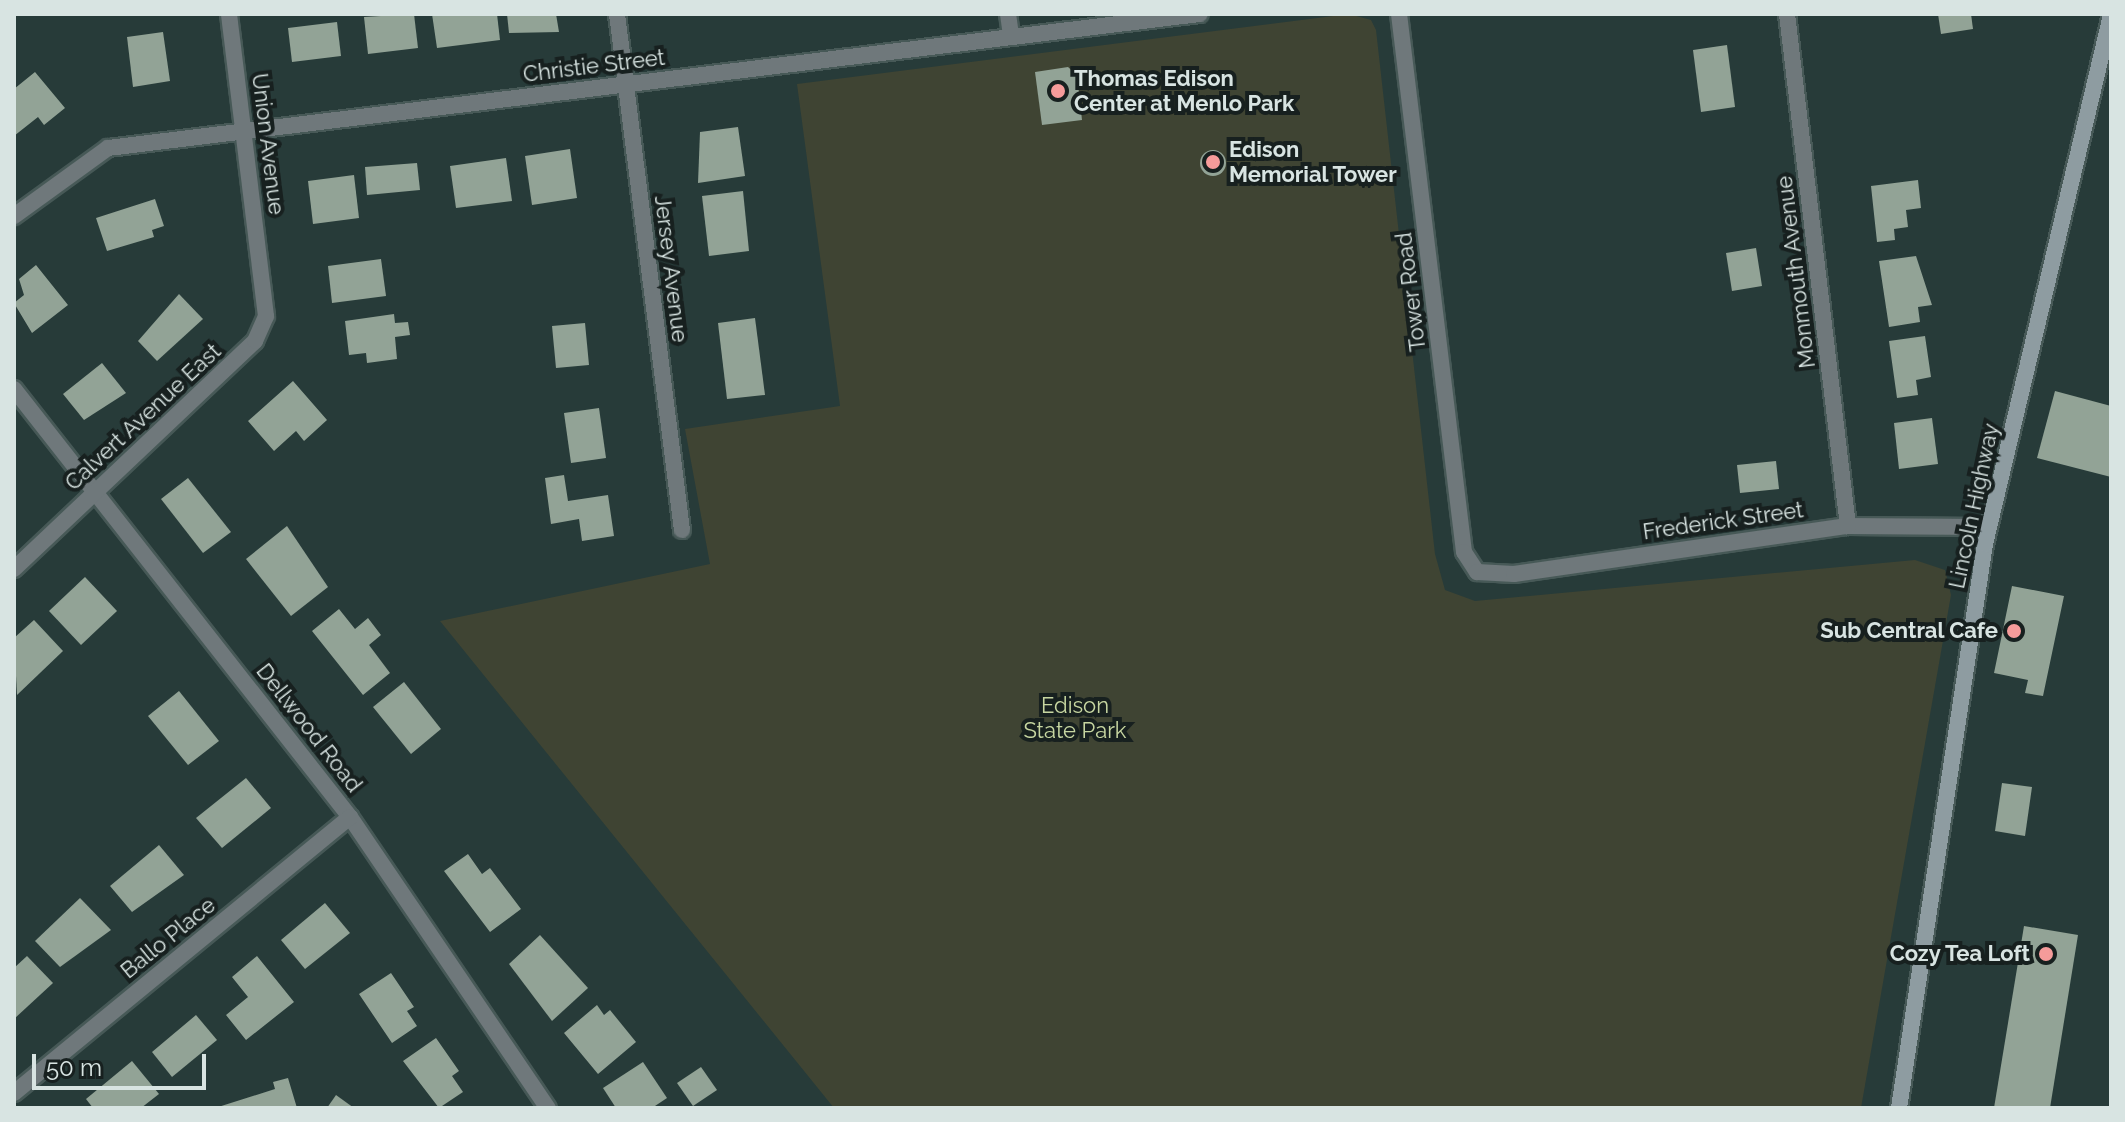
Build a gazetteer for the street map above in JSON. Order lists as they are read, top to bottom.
{
  "streets": {
    "main road": ["Lincoln Highway"],
    "street": [
      "Christie Street",
      "Union Avenue",
      "Jersey Avenue",
      "Monmouth Avenue",
      "Tower Road",
      "Calvert Avenue East",
      "Frederick Street",
      "Dellwood Road",
      "Ballo Place"
    ]
  },
  "crossings": [
    ["Christie Street", "Union Avenue"],
    ["Christie Street", "Jersey Avenue"],
    ["Union Avenue", "Calvert Avenue East"],
    ["Monmouth Avenue", "Frederick Street"],
    ["Tower Road", "Frederick Street"],
    ["Calvert Avenue East", "Dellwood Road"],
    ["Lincoln Highway", "Frederick Street"],
    ["Dellwood Road", "Ballo Place"]
  ],
  "parks": ["Edison State Park"],
  "places": [
    "Thomas Edison Center at Menlo Park",
    "Edison Memorial Tower",
    "Sub Central Cafe",
    "Cozy Tea Loft"
  ],
  "scale_bar": "50 m"
}
